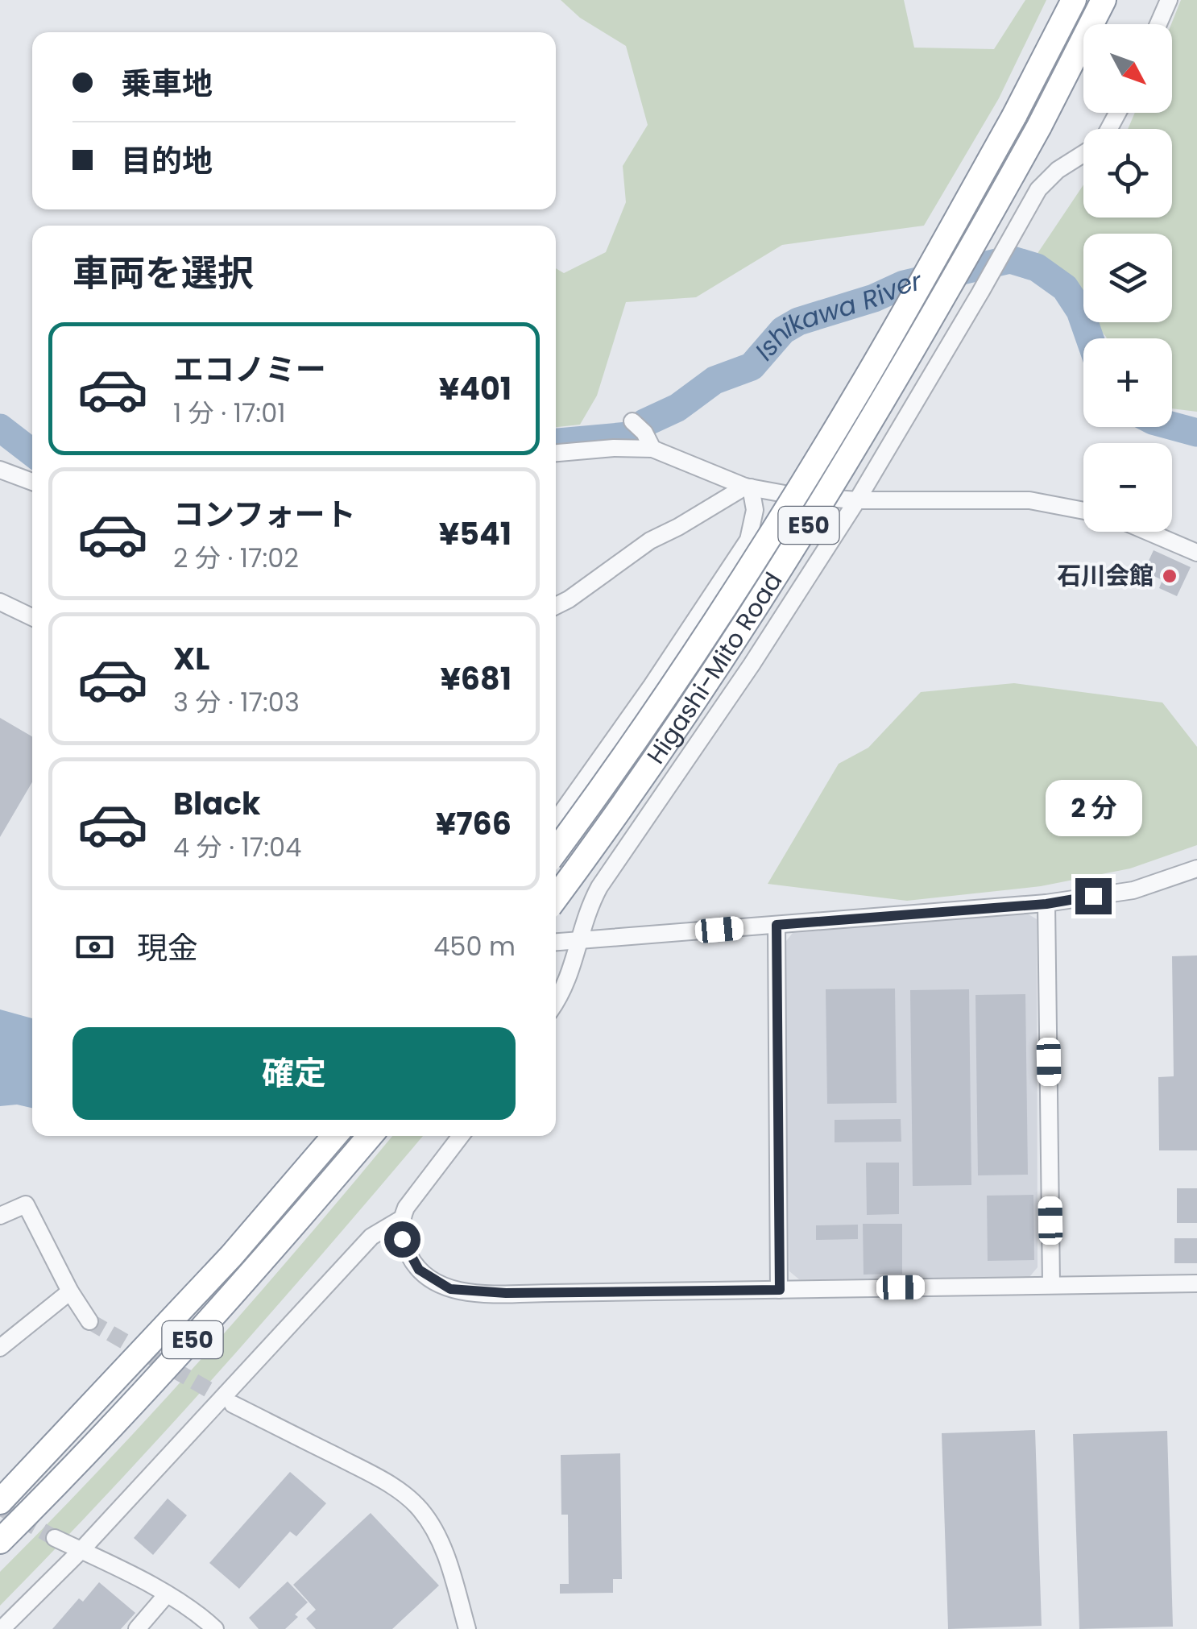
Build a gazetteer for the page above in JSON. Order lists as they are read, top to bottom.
{
  "streets": {
    "highway": ["E50", "Higashi-Mito Road"]
  },
  "water": ["Ishikawa River"],
  "places": ["石川会館"],
  "north": "bottom right",
  "page": {
    "map_buttons": ["+", "−"],
    "banner": ["乗車地", "目的地"],
    "heading": "車両を選択",
    "list": [
      {
        "name": "エコノミー",
        "note": "1 分 · 17:01",
        "value": "¥401"
      },
      {
        "name": "コンフォート",
        "note": "2 分 · 17:02",
        "value": "¥541"
      },
      {
        "name": "XL",
        "note": "3 分 · 17:03",
        "value": "¥681"
      },
      {
        "name": "Black",
        "note": "4 分 · 17:04",
        "value": "¥766"
      }
    ],
    "bubble": "2 分",
    "pay": ["現金", "450 m"],
    "buttons": "確定"
  }
}
